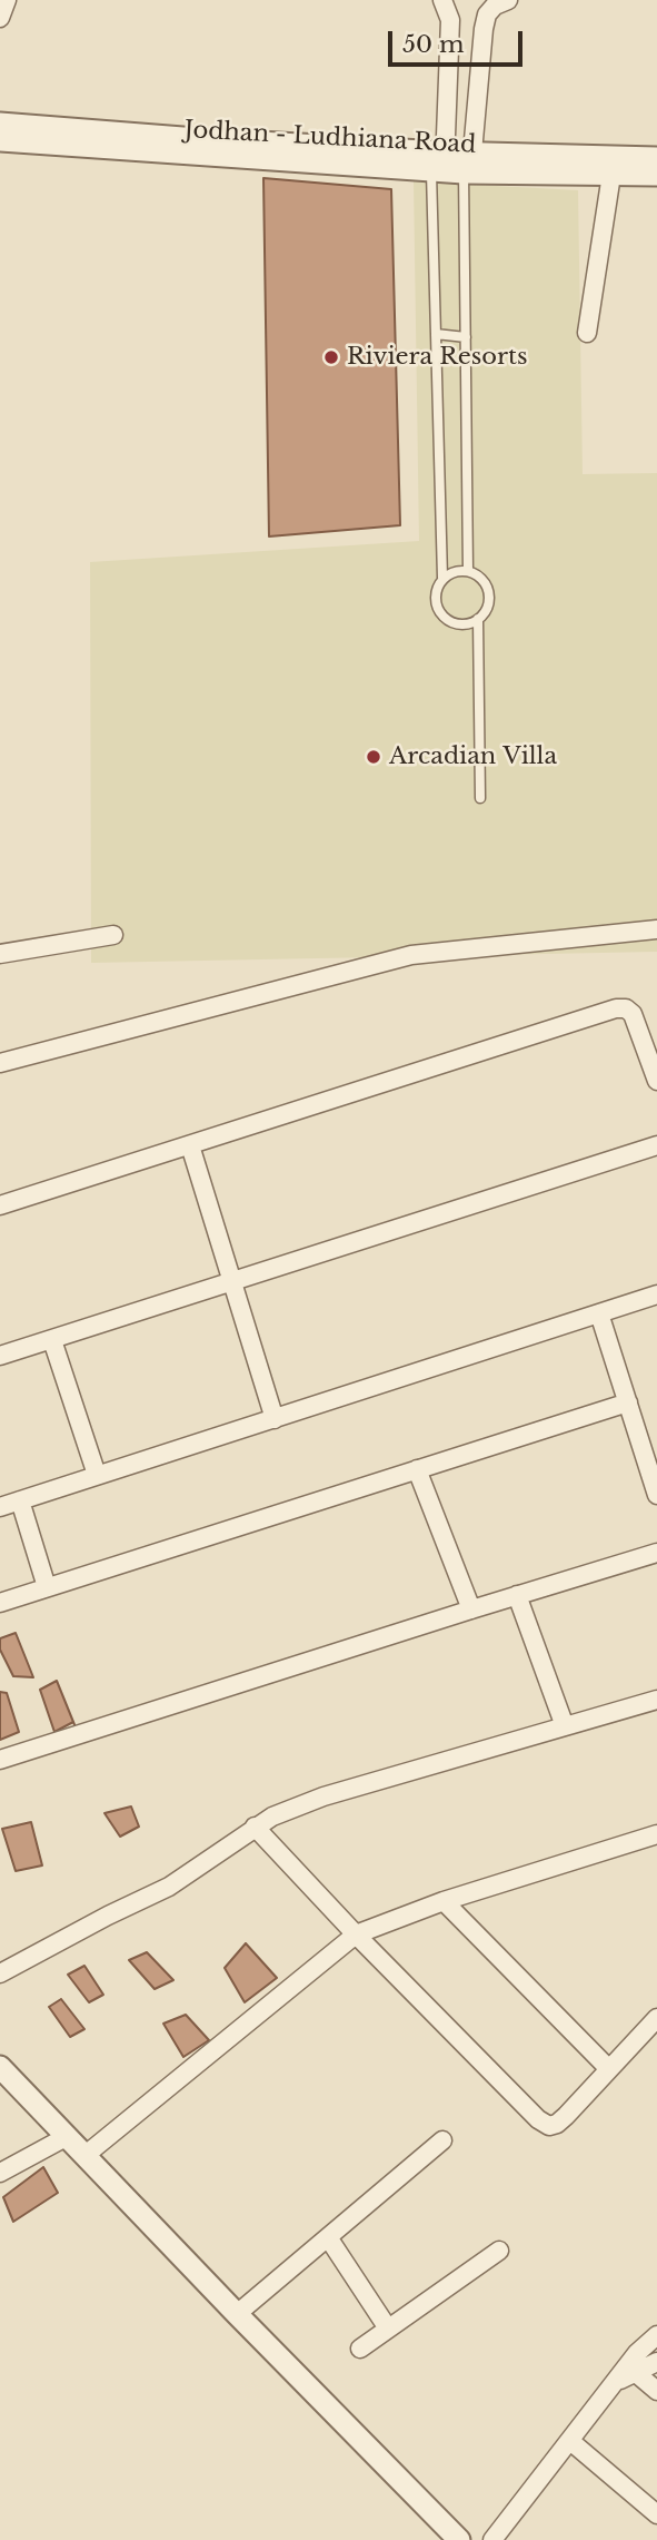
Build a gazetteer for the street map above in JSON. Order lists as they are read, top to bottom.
{
  "streets": {
    "street": ["Jodhan - Ludhiana Road"]
  },
  "places": ["Riviera Resorts", "Arcadian Villa"],
  "scale_bar": "50 m"
}
